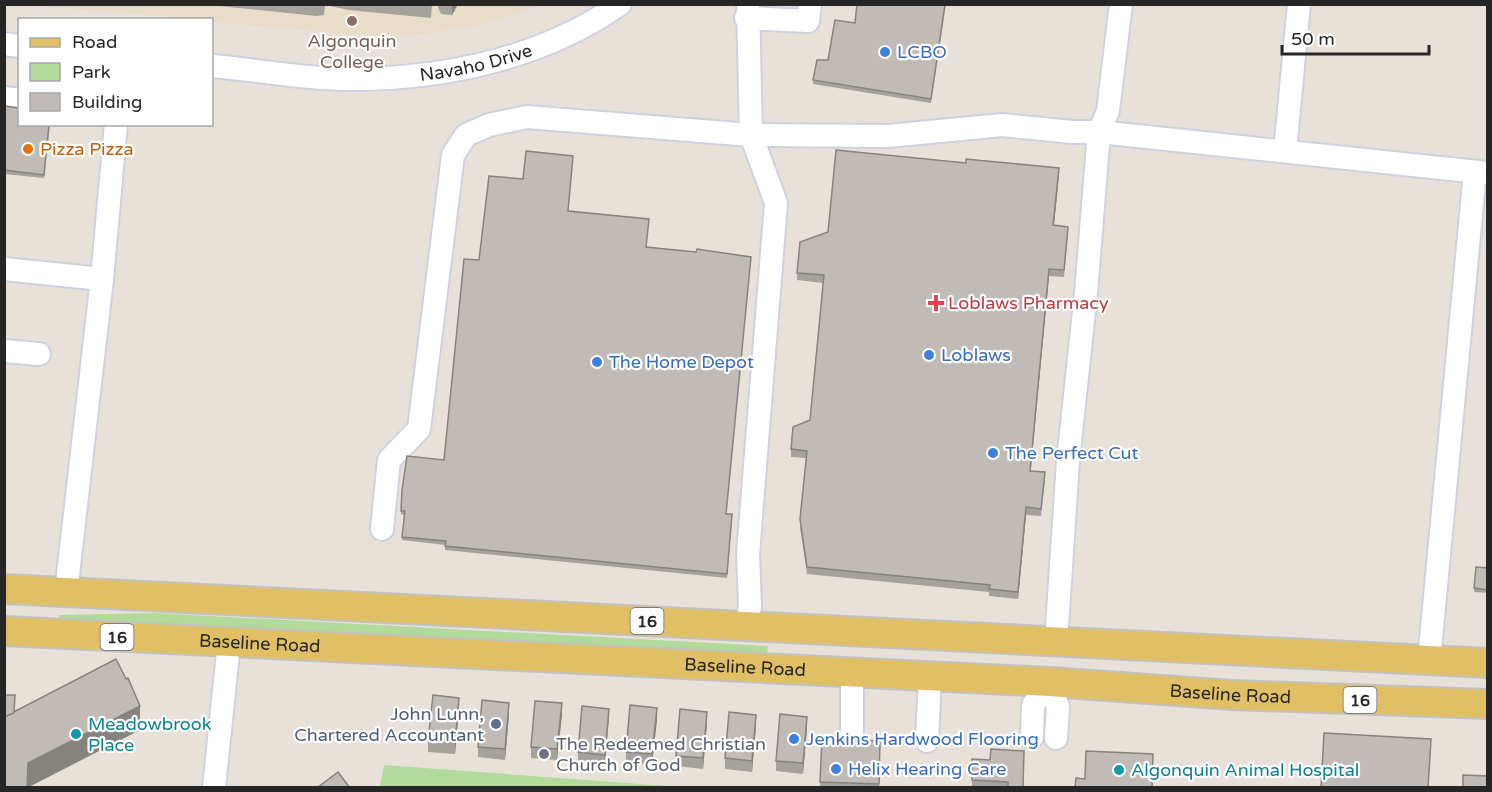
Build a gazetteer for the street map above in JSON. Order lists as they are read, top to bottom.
{
  "streets": {
    "main road": ["16", "Baseline Road"],
    "street": ["Navaho Drive"]
  },
  "places": {
    "other": [
      "Algonquin College",
      "LCBO",
      "Pizza Pizza",
      "Loblaws",
      "The Home Depot",
      "The Perfect Cut",
      "John Lunn, Chartered Accountant",
      "Meadowbrook Place",
      "Jenkins Hardwood Flooring",
      "The Redeemed Christian Church of God",
      "Helix Hearing Care",
      "Algonquin Animal Hospital"
    ],
    "health": ["Loblaws Pharmacy"]
  },
  "legend": ["Road", "Park", "Building"],
  "scale_bar": "50 m"
}
